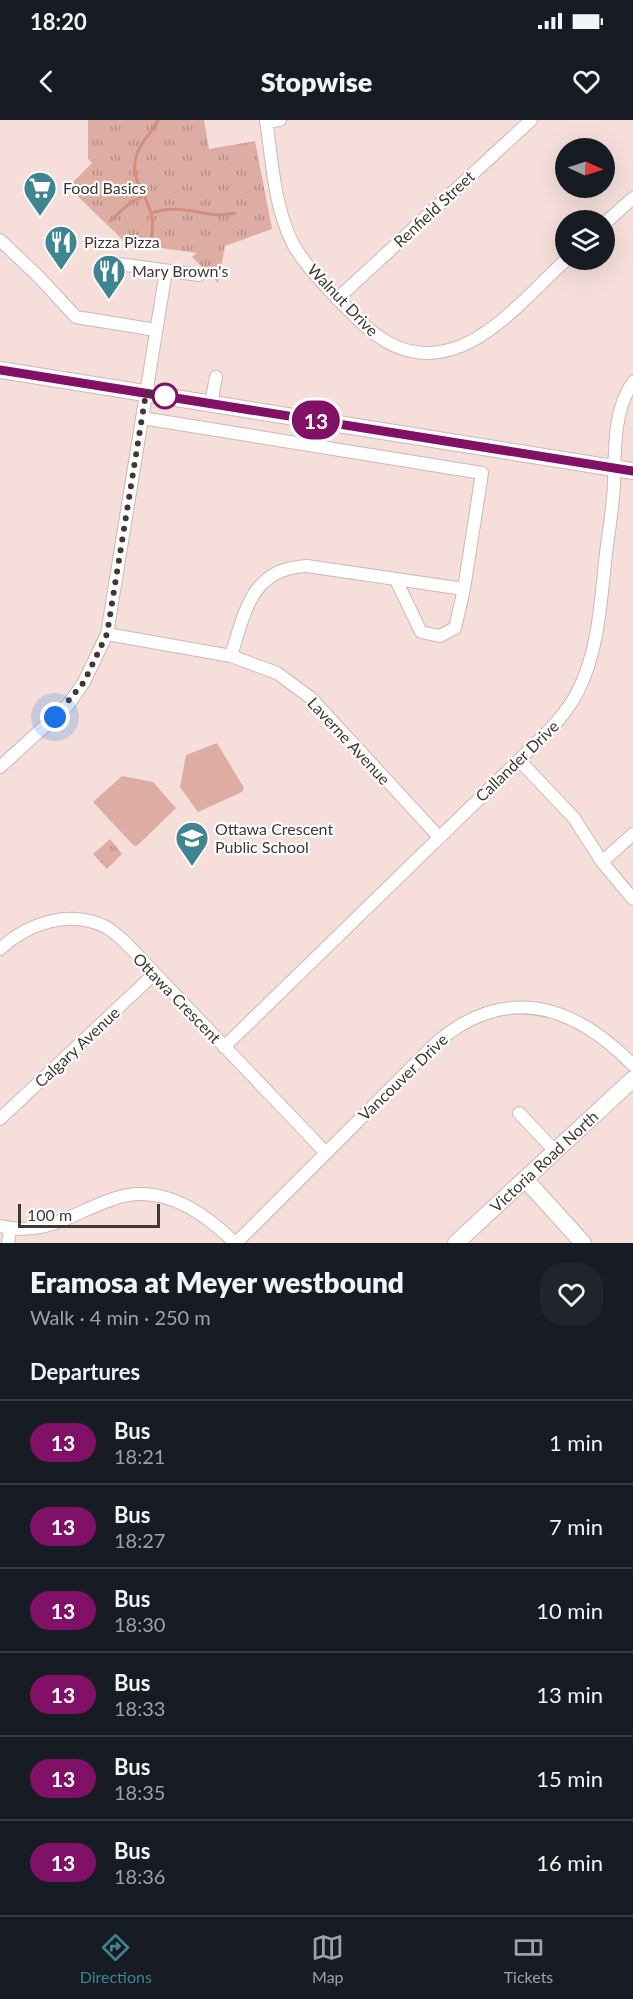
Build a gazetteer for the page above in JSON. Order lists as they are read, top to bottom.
{
  "streets": {
    "main road": ["Victoria Road North"],
    "street": [
      "Renfield Street",
      "Walnut Drive",
      "Laverne Avenue",
      "Callander Drive",
      "Ottawa Crescent",
      "Calgary Avenue",
      "Vancouver Drive"
    ]
  },
  "crossings": [
    ["Renfield Street", "Walnut Drive"],
    ["Laverne Avenue", "Callander Drive"],
    ["Callander Drive", "Ottawa Crescent"],
    ["Ottawa Crescent", "Calgary Avenue"],
    ["Ottawa Crescent", "Vancouver Drive"]
  ],
  "places": {
    "supermarket": ["Food Basics"],
    "restaurant": ["Pizza Pizza", "Mary Brown's"],
    "school or university": ["Ottawa Crescent Public School"]
  },
  "lines": ["bus line 13"],
  "scale_bar": "100 m",
  "north": "right",
  "page": {
    "status": "18:20",
    "header": "Stopwise",
    "on_map": "13",
    "scale": "100 m",
    "heading": [
      ["Eramosa at Meyer westbound", "Walk · 4 min · 250 m"],
      "Departures"
    ],
    "list": [
      {
        "mark": "13",
        "name": "Bus",
        "note": "18:21",
        "value": "1 min"
      },
      {
        "mark": "13",
        "name": "Bus",
        "note": "18:27",
        "value": "7 min"
      },
      {
        "mark": "13",
        "name": "Bus",
        "note": "18:30",
        "value": "10 min"
      },
      {
        "mark": "13",
        "name": "Bus",
        "note": "18:33",
        "value": "13 min"
      },
      {
        "mark": "13",
        "name": "Bus",
        "note": "18:35",
        "value": "15 min"
      },
      {
        "mark": "13",
        "name": "Bus",
        "note": "18:36",
        "value": "16 min"
      }
    ],
    "tabs": ["Directions", "Map", "Tickets"]
  }
}
